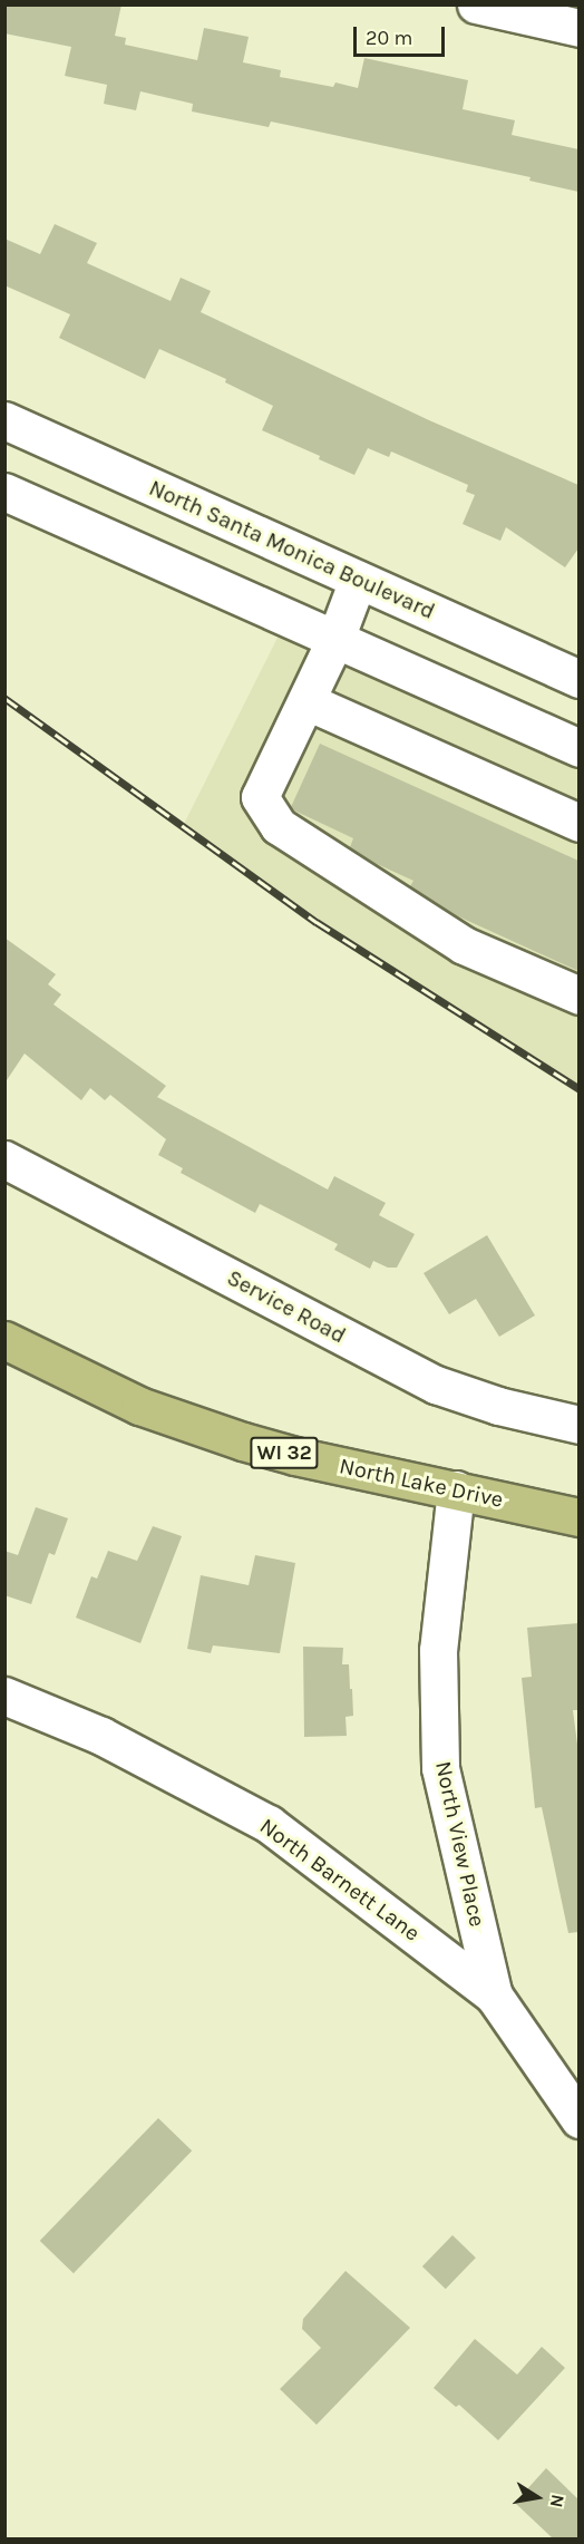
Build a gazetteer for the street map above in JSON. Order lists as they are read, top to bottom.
{
  "streets": {
    "main road": ["WI 32", "North Lake Drive"],
    "street": [
      "North Santa Monica Boulevard",
      "Service Road",
      "North View Place",
      "North Barnett Lane"
    ]
  },
  "crossings": [
    ["North Lake Drive", "North View Place"],
    ["North View Place", "North Barnett Lane"]
  ],
  "scale_bar": "20 m",
  "north": "right"
}
